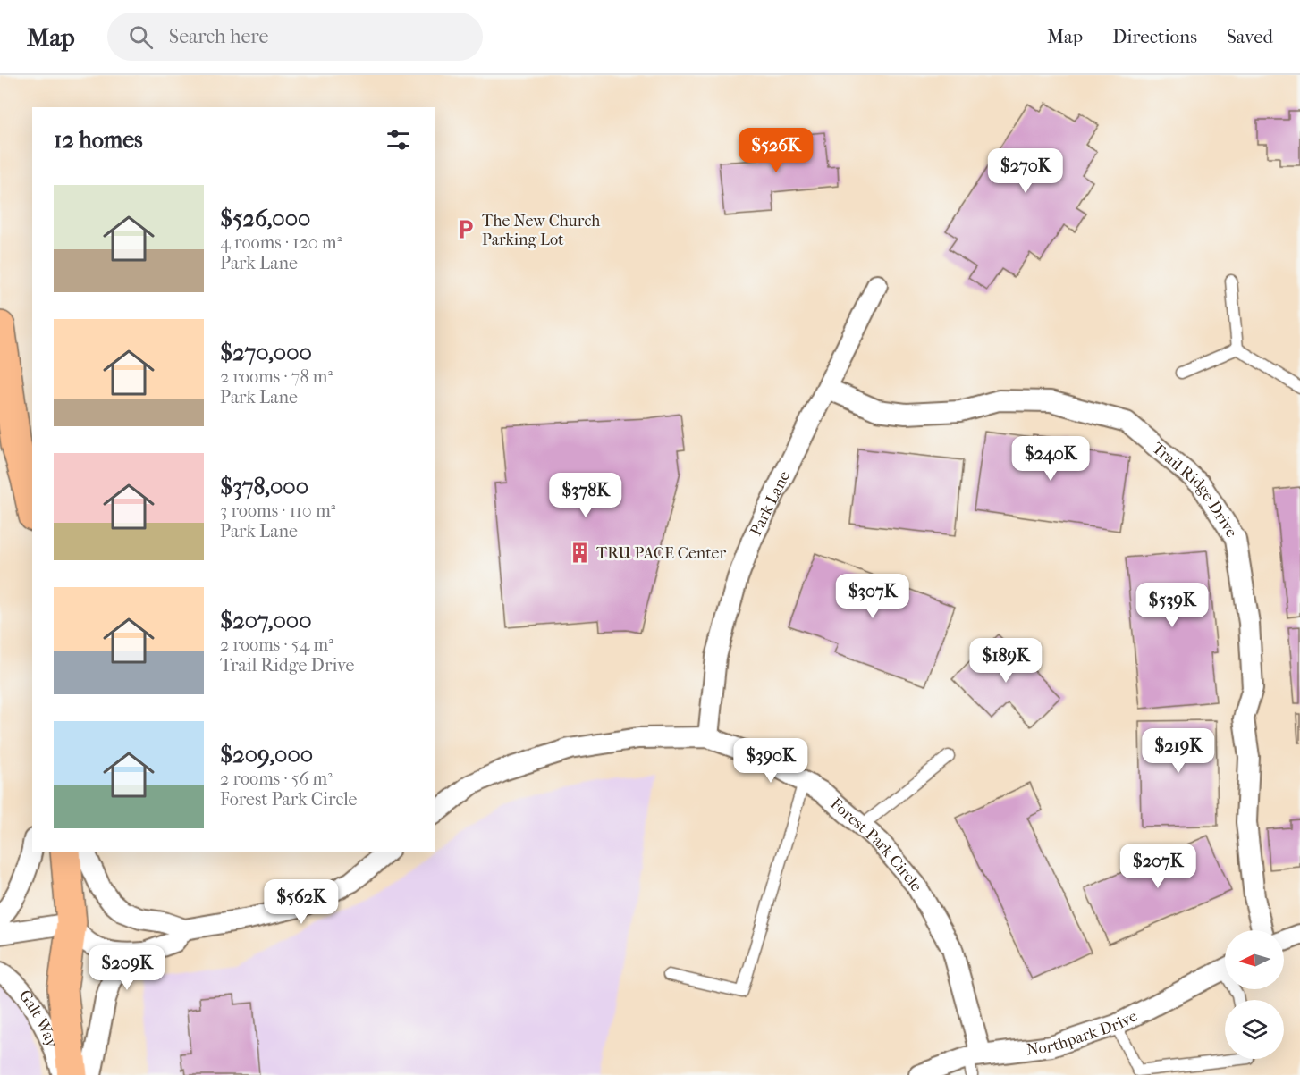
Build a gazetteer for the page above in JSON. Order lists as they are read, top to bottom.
{
  "streets": {
    "street": [
      "Trail Ridge Drive",
      "Park Lane",
      "Forest Park Circle",
      "Galt Way",
      "Northpark Drive"
    ]
  },
  "crossings": [
    ["Trail Ridge Drive", "Park Lane"],
    ["Park Lane", "Forest Park Circle"],
    ["Forest Park Circle", "Northpark Drive"]
  ],
  "places": {
    "parking": ["The New Church Parking Lot"],
    "building": ["TRU PACE Center"]
  },
  "north": "left",
  "page": {
    "header": "Map",
    "search": "Search here",
    "nav": ["Map", "Directions", "Saved"],
    "heading": "12 homes",
    "price": [
      "$526K",
      "$270K",
      "$240K",
      "$378K",
      "$307K",
      "$539K",
      "$189K",
      "$219K",
      "$390K",
      "$207K",
      "$562K",
      "$209K"
    ],
    "list": [
      {
        "name": "$526,000",
        "note": "4 rooms · 120 m² · Park Lane"
      },
      {
        "name": "$270,000",
        "note": "2 rooms · 78 m² · Park Lane"
      },
      {
        "name": "$378,000",
        "note": "3 rooms · 110 m² · Park Lane"
      },
      {
        "name": "$207,000",
        "note": "2 rooms · 54 m² · Trail Ridge Drive"
      },
      {
        "name": "$209,000",
        "note": "2 rooms · 56 m² · Forest Park Circle"
      }
    ]
  }
}
